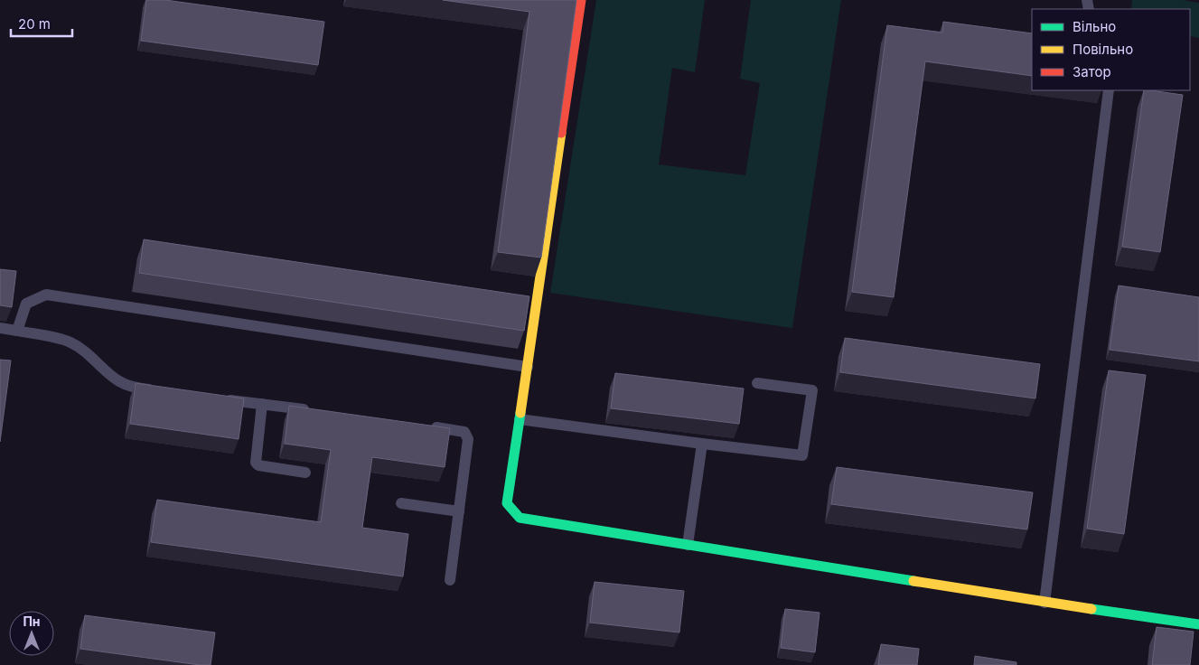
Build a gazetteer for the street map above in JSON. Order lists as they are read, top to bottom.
{
  "legend": ["Вільно", "Повільно", "Затор"],
  "scale_bar": "20 m",
  "north": "top"
}
